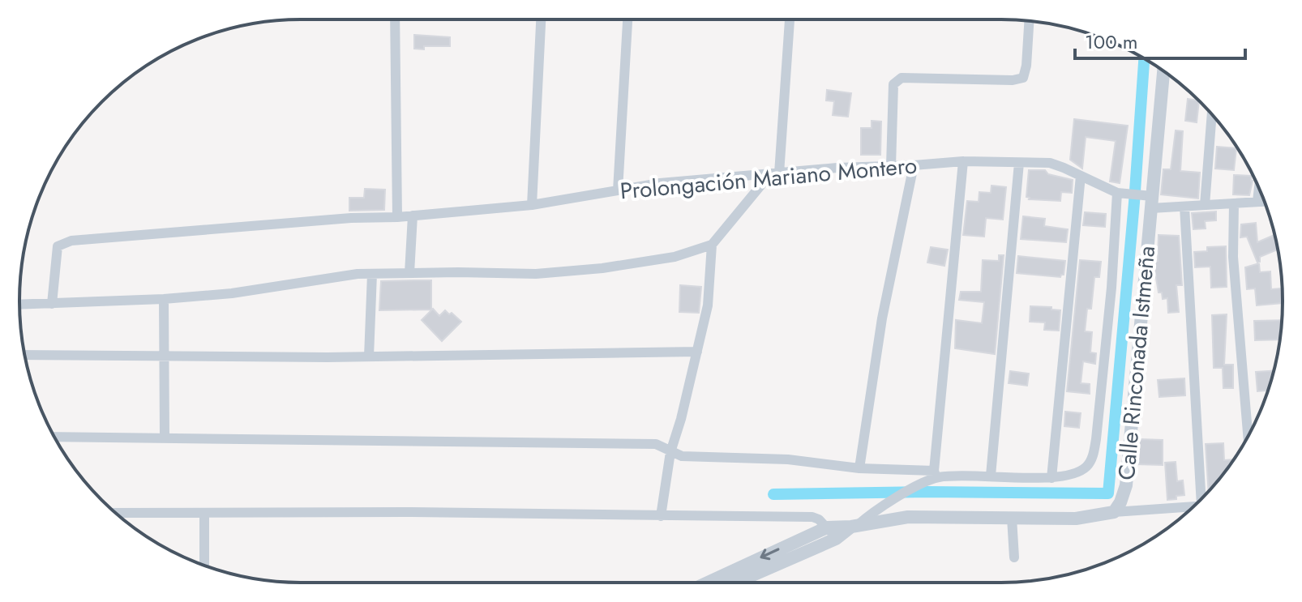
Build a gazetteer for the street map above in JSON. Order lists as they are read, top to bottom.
{
  "streets": {
    "street": ["Prolongación Mariano Montero", "Calle Rinconada Istmeña"]
  },
  "crossings": [
    ["Prolongación Mariano Montero", "Calle Rinconada Istmeña"]
  ],
  "scale_bar": "100 m"
}
